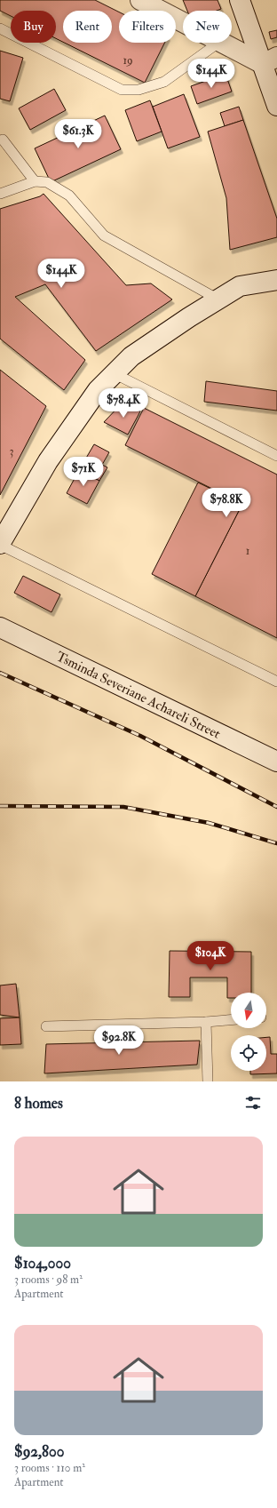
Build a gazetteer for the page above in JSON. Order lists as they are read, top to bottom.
{
  "streets": {
    "main road": ["Tsminda Severiane Achareli Street"]
  },
  "house_numbers": ["19", "3", "1"],
  "north": "bottom",
  "page": {
    "chip": [
      "Buy",
      "Rent",
      "Filters",
      "New"
    ],
    "price": [
      "$144K",
      "$61.3K",
      "$144K",
      "$78.4K",
      "$71K",
      "$78.8K",
      "$104K",
      "$92.8K"
    ],
    "heading": "8 homes",
    "list": [
      {
        "name": "$104,000",
        "note": "3 rooms · 98 m² · Apartment"
      },
      {
        "name": "$92,800",
        "note": "3 rooms · 110 m² · Apartment"
      }
    ]
  }
}
